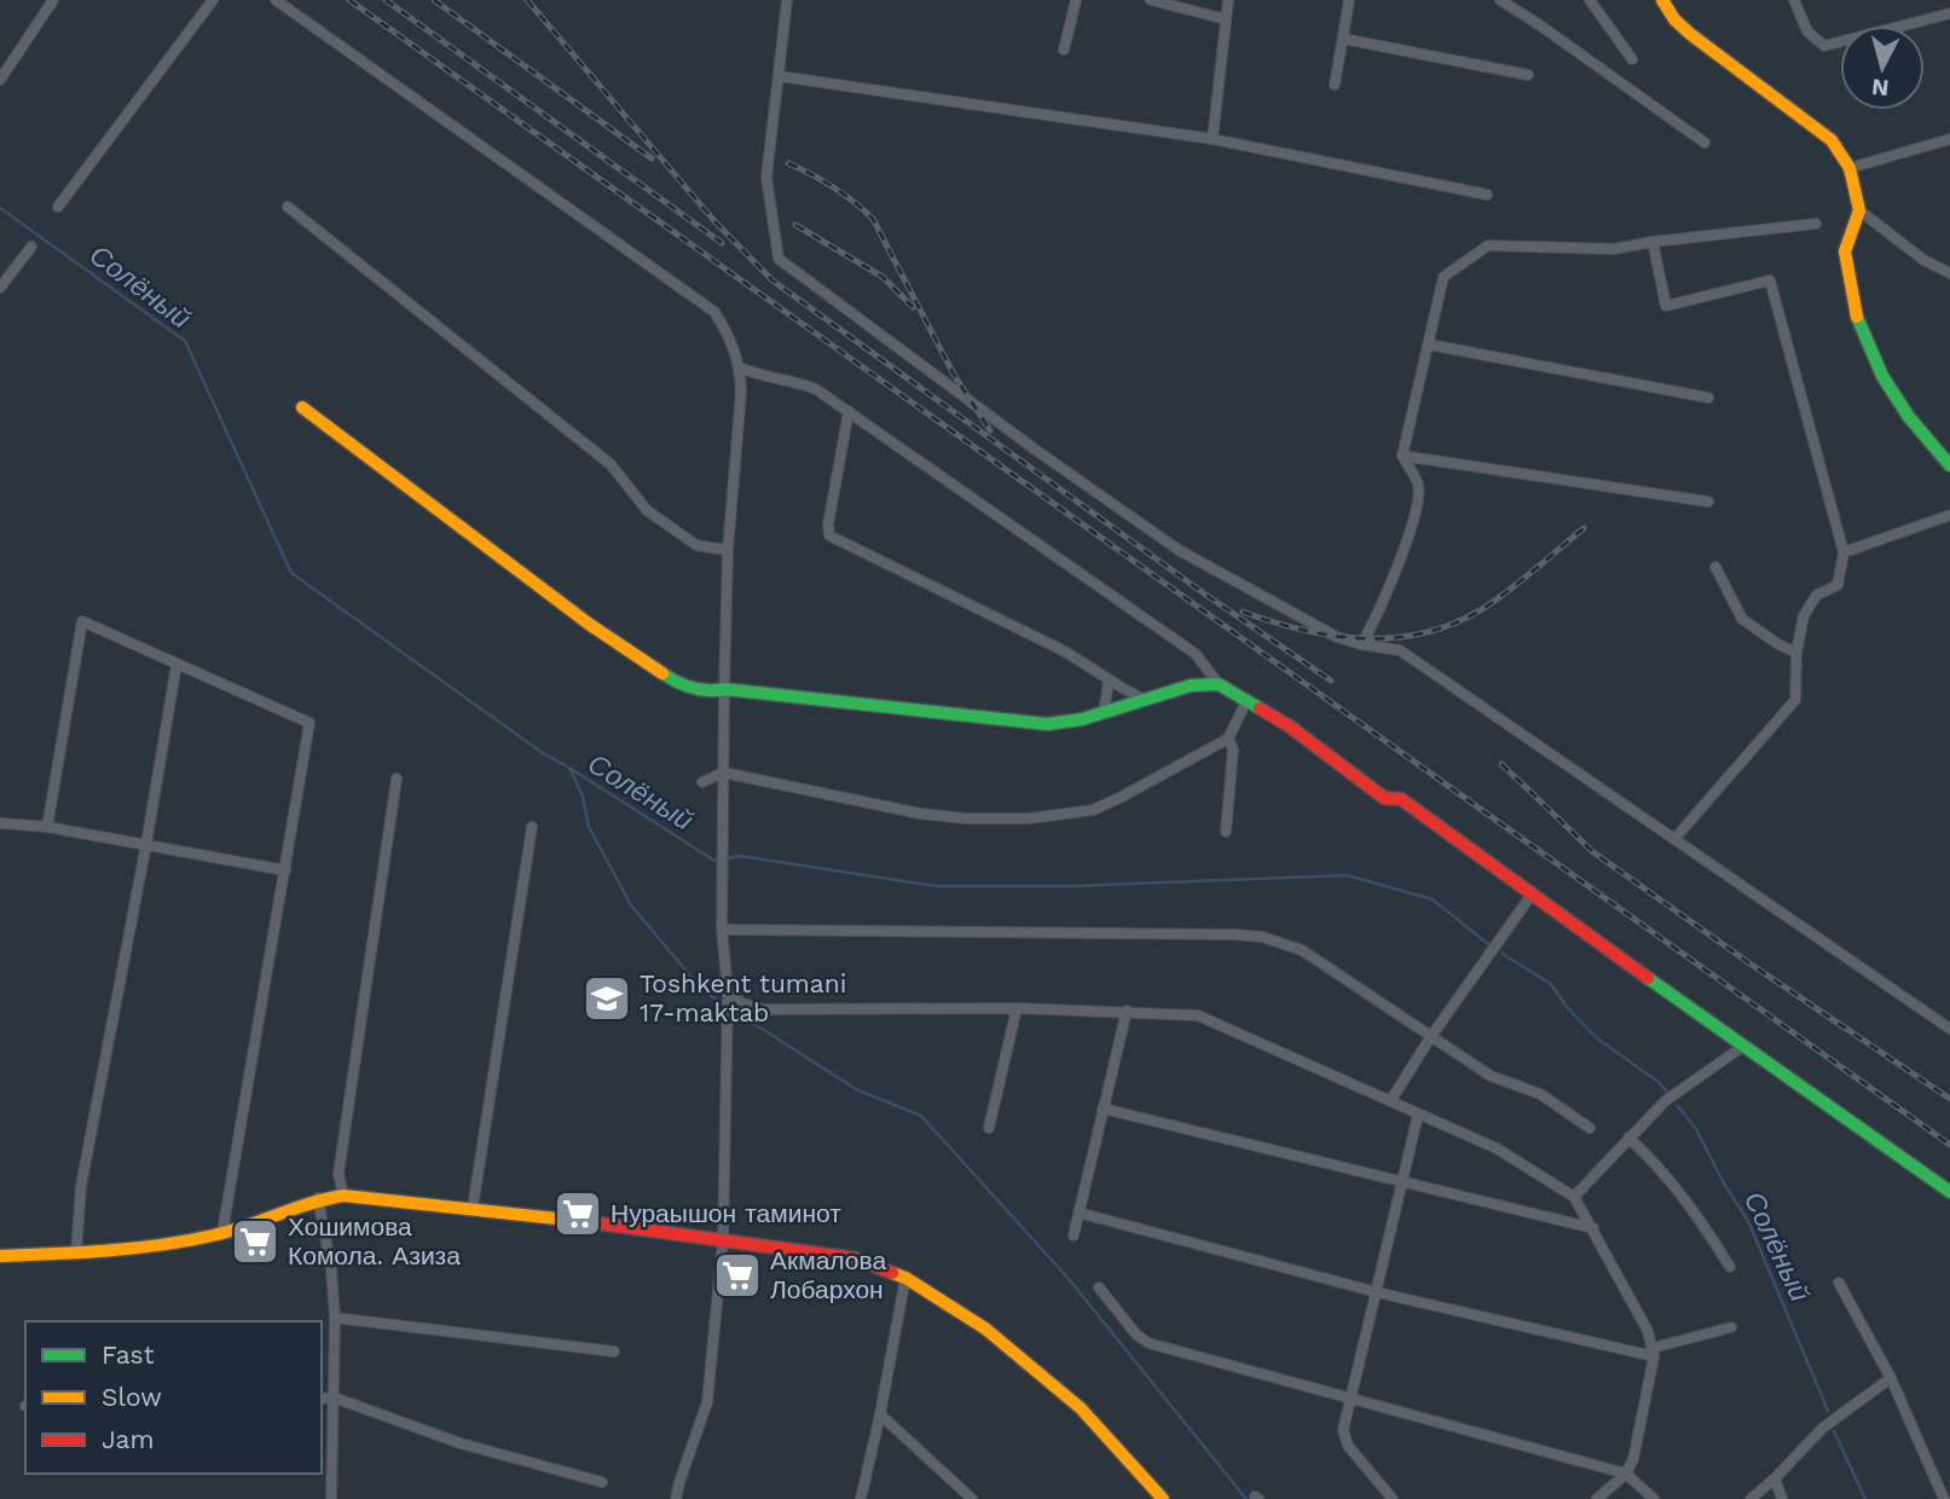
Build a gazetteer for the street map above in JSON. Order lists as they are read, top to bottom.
{
  "water": ["Солёный"],
  "places": {
    "school or university": ["Toshkent tumani 17-maktab"],
    "supermarket": ["Нураышон таминот", "Хошимова Комола. Азиза", "Акмалова Лобархон"]
  },
  "legend": ["Fast", "Slow", "Jam"],
  "north": "bottom"
}
